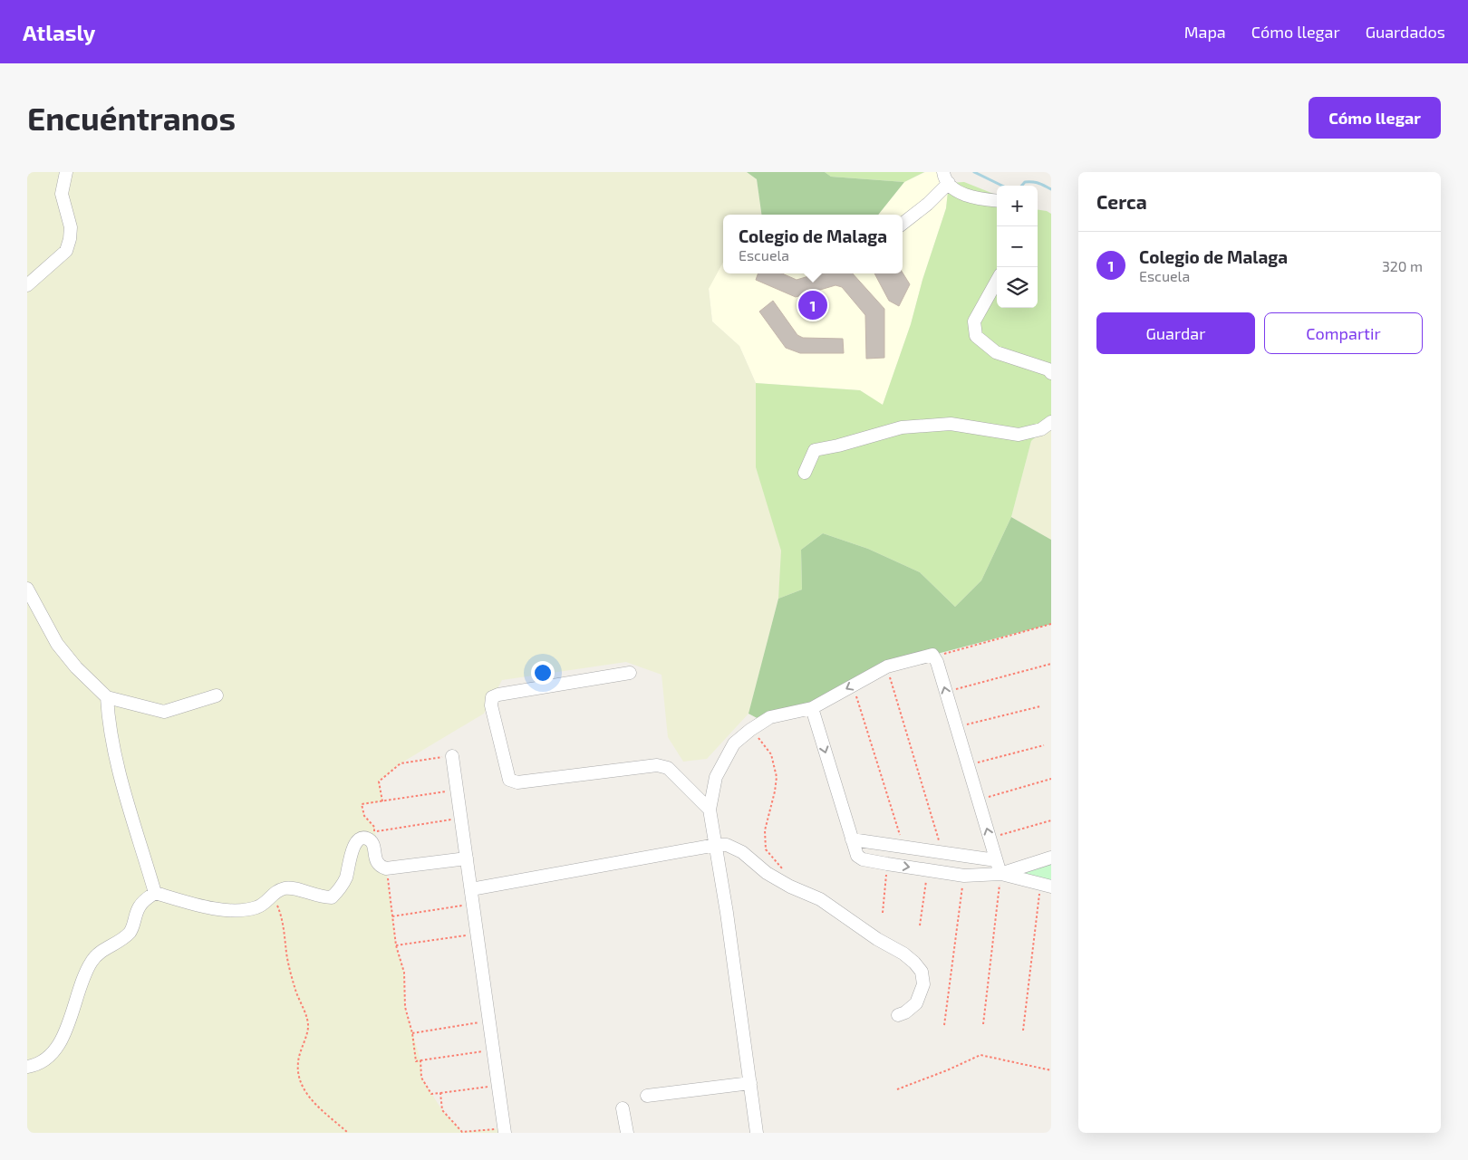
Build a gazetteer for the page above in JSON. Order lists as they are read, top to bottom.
{
  "page": {
    "header": "Atlasly",
    "nav": ["Mapa", "Cómo llegar", "Guardados"],
    "buttons": [
      "Cómo llegar",
      ["Guardar", "Compartir"]
    ],
    "title": "Encuéntranos",
    "heading": "Cerca",
    "map_buttons": ["+", "−"],
    "popup": ["Colegio de Malaga", "Escuela"],
    "list": [
      {
        "mark": "1",
        "name": "Colegio de Malaga",
        "note": "Escuela",
        "value": "320 m"
      }
    ],
    "pins": "1"
  }
}
